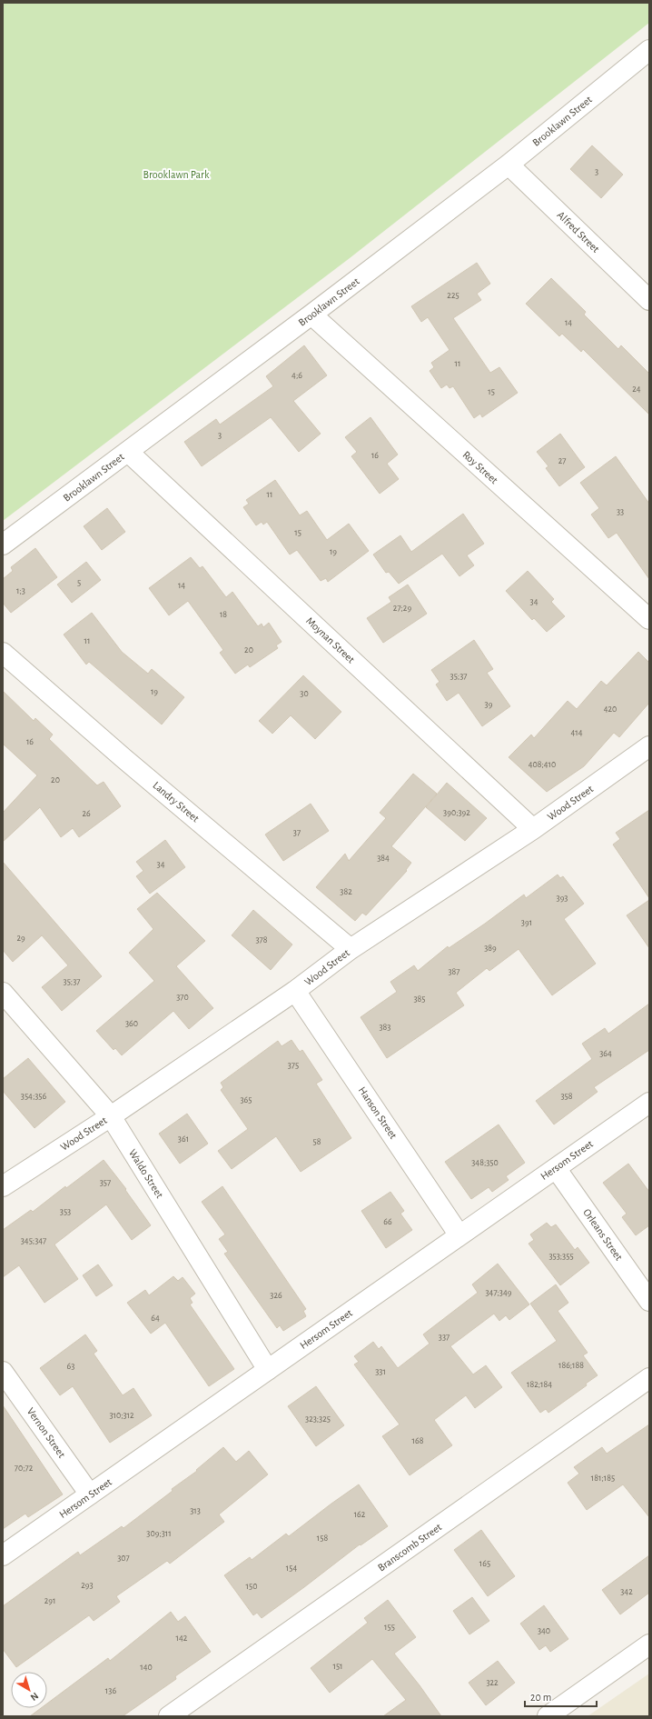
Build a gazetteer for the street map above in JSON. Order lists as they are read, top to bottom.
{
  "streets": {
    "street": [
      "Brooklawn Street",
      "Alfred Street",
      "Roy Street",
      "Moynan Street",
      "Landry Street",
      "Wood Street",
      "Hanson Street",
      "Hersom Street",
      "Waldo Street",
      "Orleans Street",
      "Vernon Street",
      "Branscomb Street"
    ]
  },
  "crossings": [
    ["Brooklawn Street", "Alfred Street"],
    ["Brooklawn Street", "Roy Street"],
    ["Brooklawn Street", "Moynan Street"],
    ["Moynan Street", "Wood Street"],
    ["Landry Street", "Wood Street"],
    ["Wood Street", "Hanson Street"],
    ["Wood Street", "Waldo Street"],
    ["Hanson Street", "Hersom Street"],
    ["Hersom Street", "Waldo Street"],
    ["Hersom Street", "Orleans Street"],
    ["Hersom Street", "Vernon Street"]
  ],
  "parks": ["Brooklawn Park"],
  "house_numbers": [
    "3",
    "225",
    "14",
    "11",
    "4;6",
    "24",
    "15",
    "3",
    "16",
    "27",
    "11",
    "33",
    "15",
    "19",
    "5",
    "14",
    "1;3",
    "34",
    "27;29",
    "18",
    "11",
    "20",
    "35;37",
    "19",
    "30",
    "39",
    "420",
    "414",
    "16",
    "408;410",
    "20",
    "390;392",
    "26",
    "37",
    "384",
    "34",
    "382",
    "393",
    "391",
    "29",
    "378",
    "389",
    "387",
    "35;37",
    "370",
    "385",
    "360",
    "383",
    "364",
    "375",
    "354;356",
    "358",
    "365",
    "361",
    "58",
    "348;350",
    "357",
    "353",
    "66",
    "345;347",
    "353;355",
    "347;349",
    "326",
    "64",
    "337",
    "186;188",
    "63",
    "331",
    "182;184",
    "310;312",
    "323;325",
    "168",
    "70;72",
    "181;185",
    "313",
    "162",
    "309;311",
    "158",
    "307",
    "165",
    "154",
    "293",
    "150",
    "342",
    "291",
    "155",
    "340",
    "142",
    "151",
    "140",
    "322",
    "136"
  ],
  "scale_bar": "20 m",
  "north": "bottom right"
}
